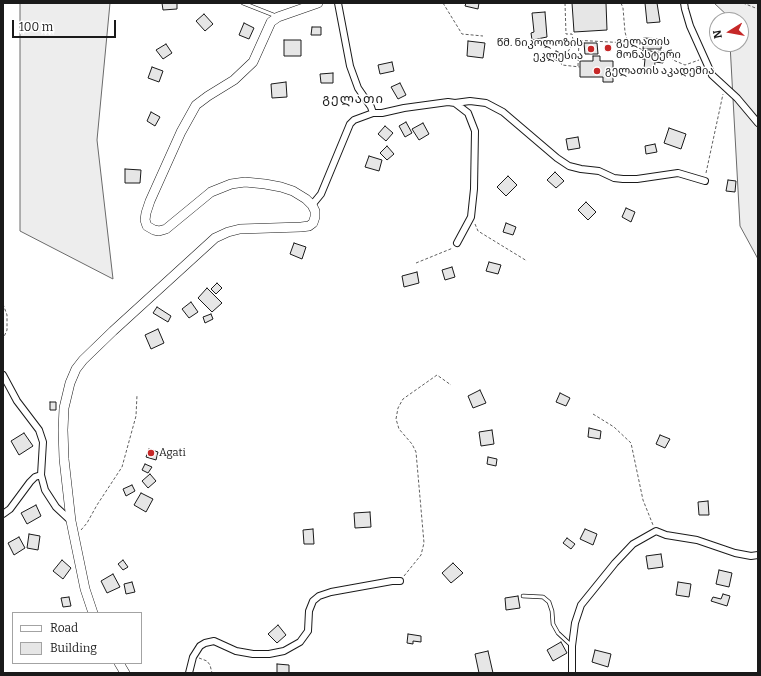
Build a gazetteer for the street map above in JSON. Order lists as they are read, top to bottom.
{
  "districts": ["გელათი"],
  "places": [
    "გელათის მონასტერი",
    "წმ. ნიკოლოზის ეკლესია",
    "გელათის აკადემია",
    "Agati"
  ],
  "legend": ["Road", "Building"],
  "scale_bar": "100 m",
  "north": "left"
}
